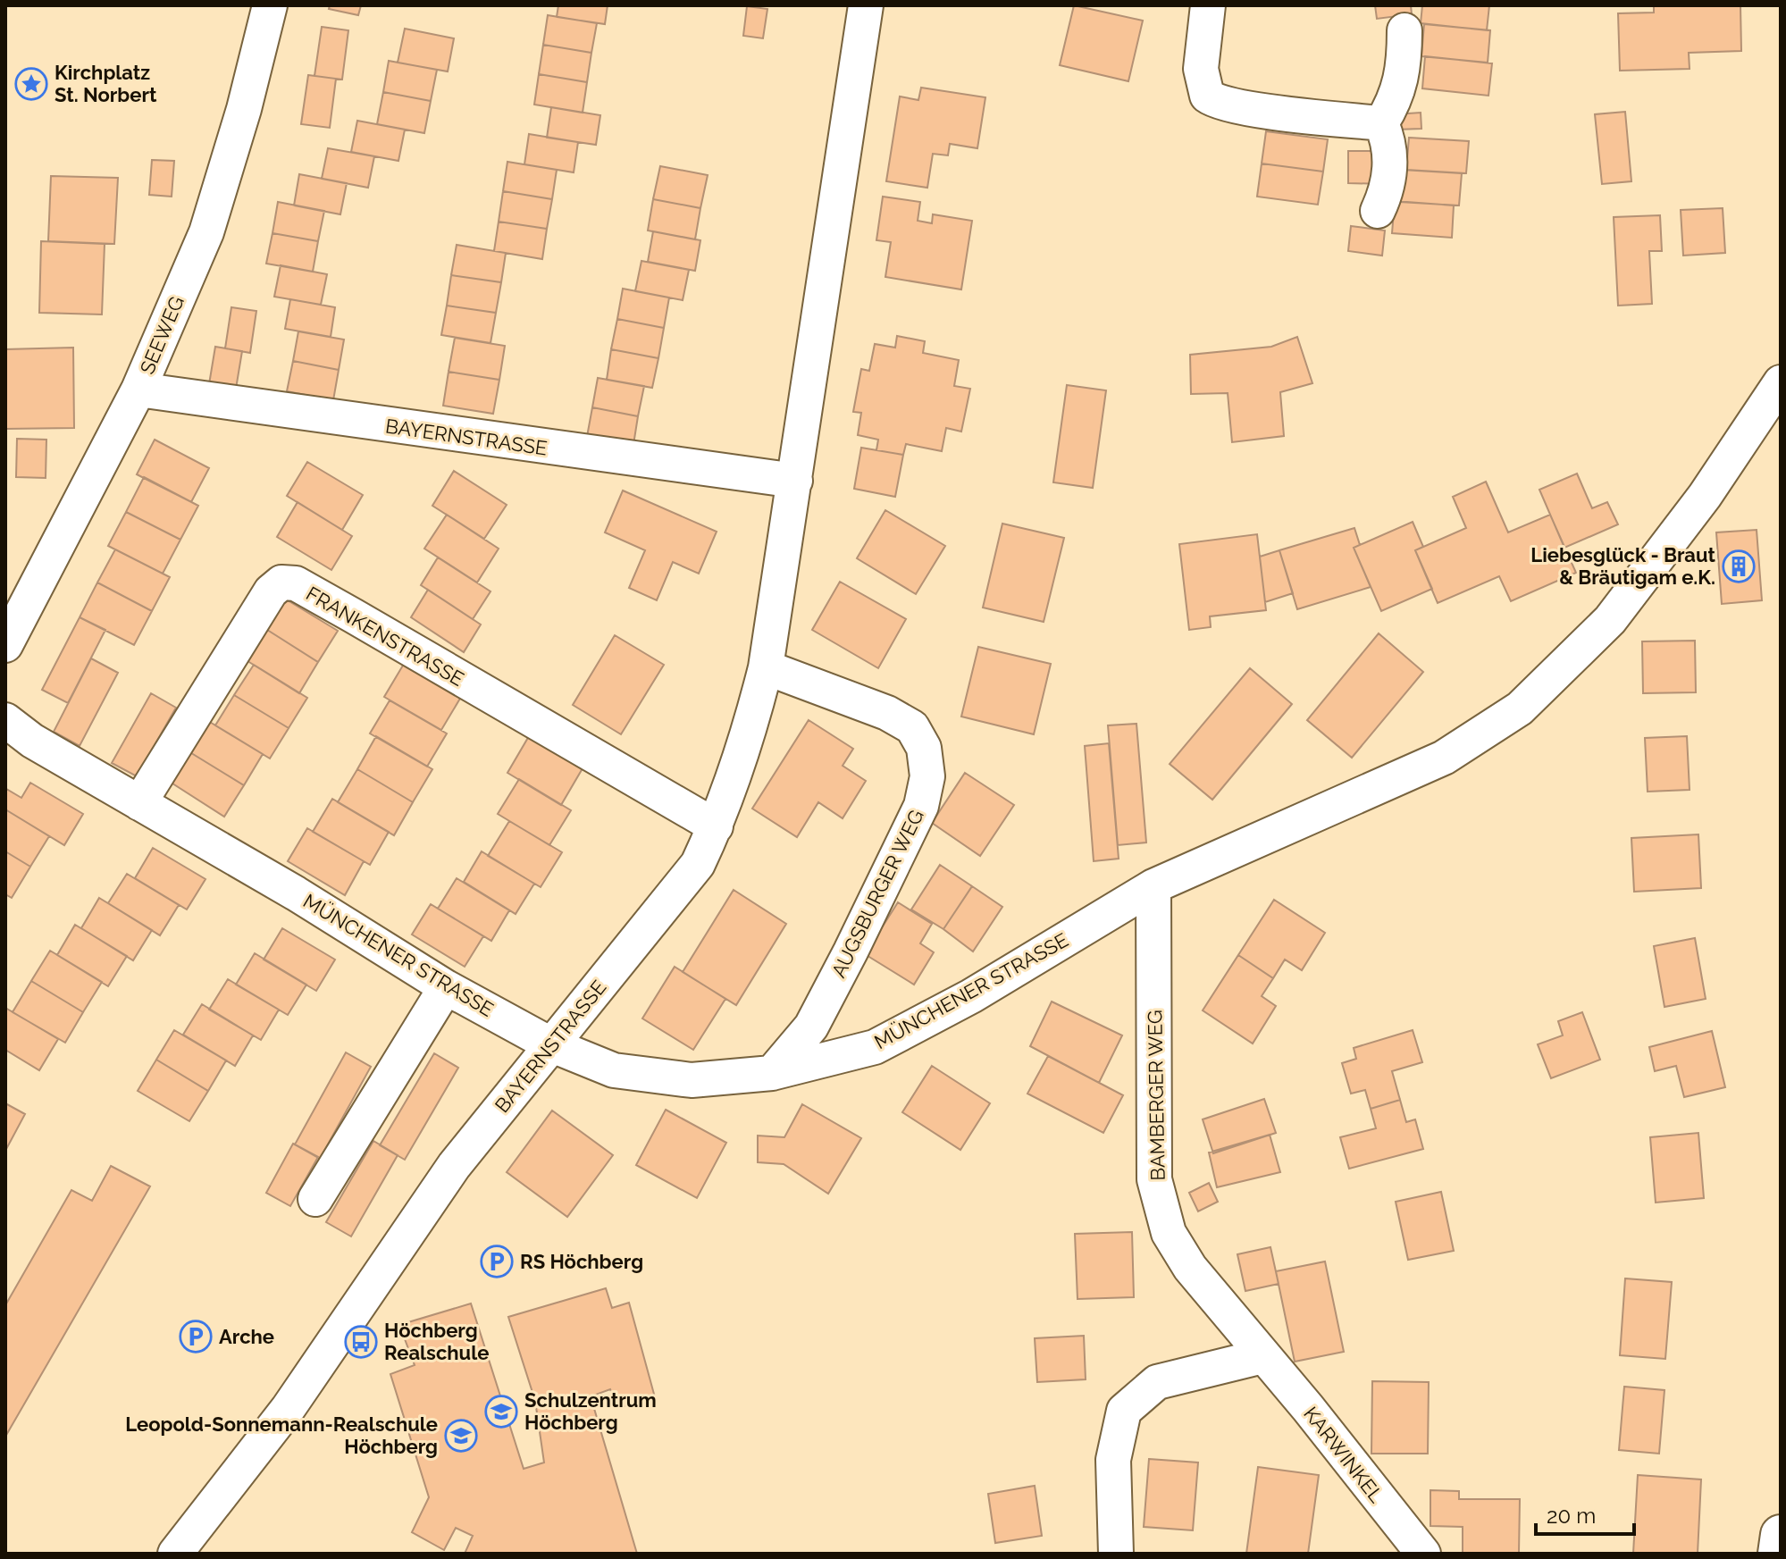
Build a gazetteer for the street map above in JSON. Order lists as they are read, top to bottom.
{
  "streets": {
    "street": [
      "SEEWEG",
      "BAYERNSTRASSE",
      "FRANKENSTRASSE",
      "AUGSBURGER WEG",
      "MÜNCHENER STRASSE",
      "BAMBERGER WEG",
      "KARWINKEL"
    ]
  },
  "crossings": [
    ["SEEWEG", "BAYERNSTRASSE"],
    ["BAYERNSTRASSE", "FRANKENSTRASSE"],
    ["BAYERNSTRASSE", "AUGSBURGER WEG"],
    ["BAYERNSTRASSE", "MÜNCHENER STRASSE"],
    ["FRANKENSTRASSE", "MÜNCHENER STRASSE"],
    ["AUGSBURGER WEG", "MÜNCHENER STRASSE"],
    ["MÜNCHENER STRASSE", "BAMBERGER WEG"],
    ["BAMBERGER WEG", "KARWINKEL"]
  ],
  "places": {
    "place": ["Kirchplatz St. Norbert"],
    "building": ["Liebesglück - Braut & Bräutigam e.K."],
    "parking": ["RS Höchberg", "Arche"],
    "bus stop": ["Höchberg Realschule"],
    "school or university": ["Schulzentrum Höchberg", "Leopold-Sonnemann-Realschule Höchberg"]
  },
  "scale_bar": "20 m"
}
